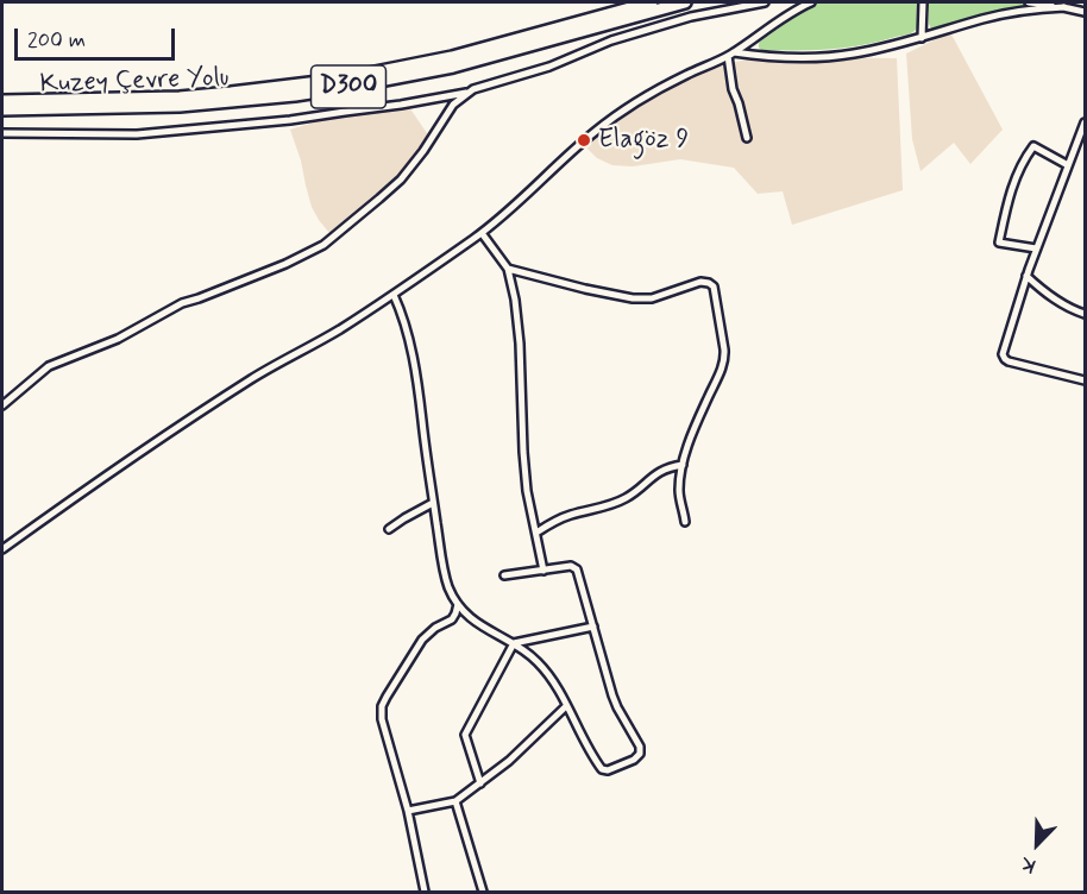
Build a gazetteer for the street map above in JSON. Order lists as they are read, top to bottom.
{
  "streets": {
    "highway": ["Kuzey Çevre Yolu", "D300"]
  },
  "places": ["Elagöz 9"],
  "scale_bar": "200 m",
  "north": "bottom left"
}
